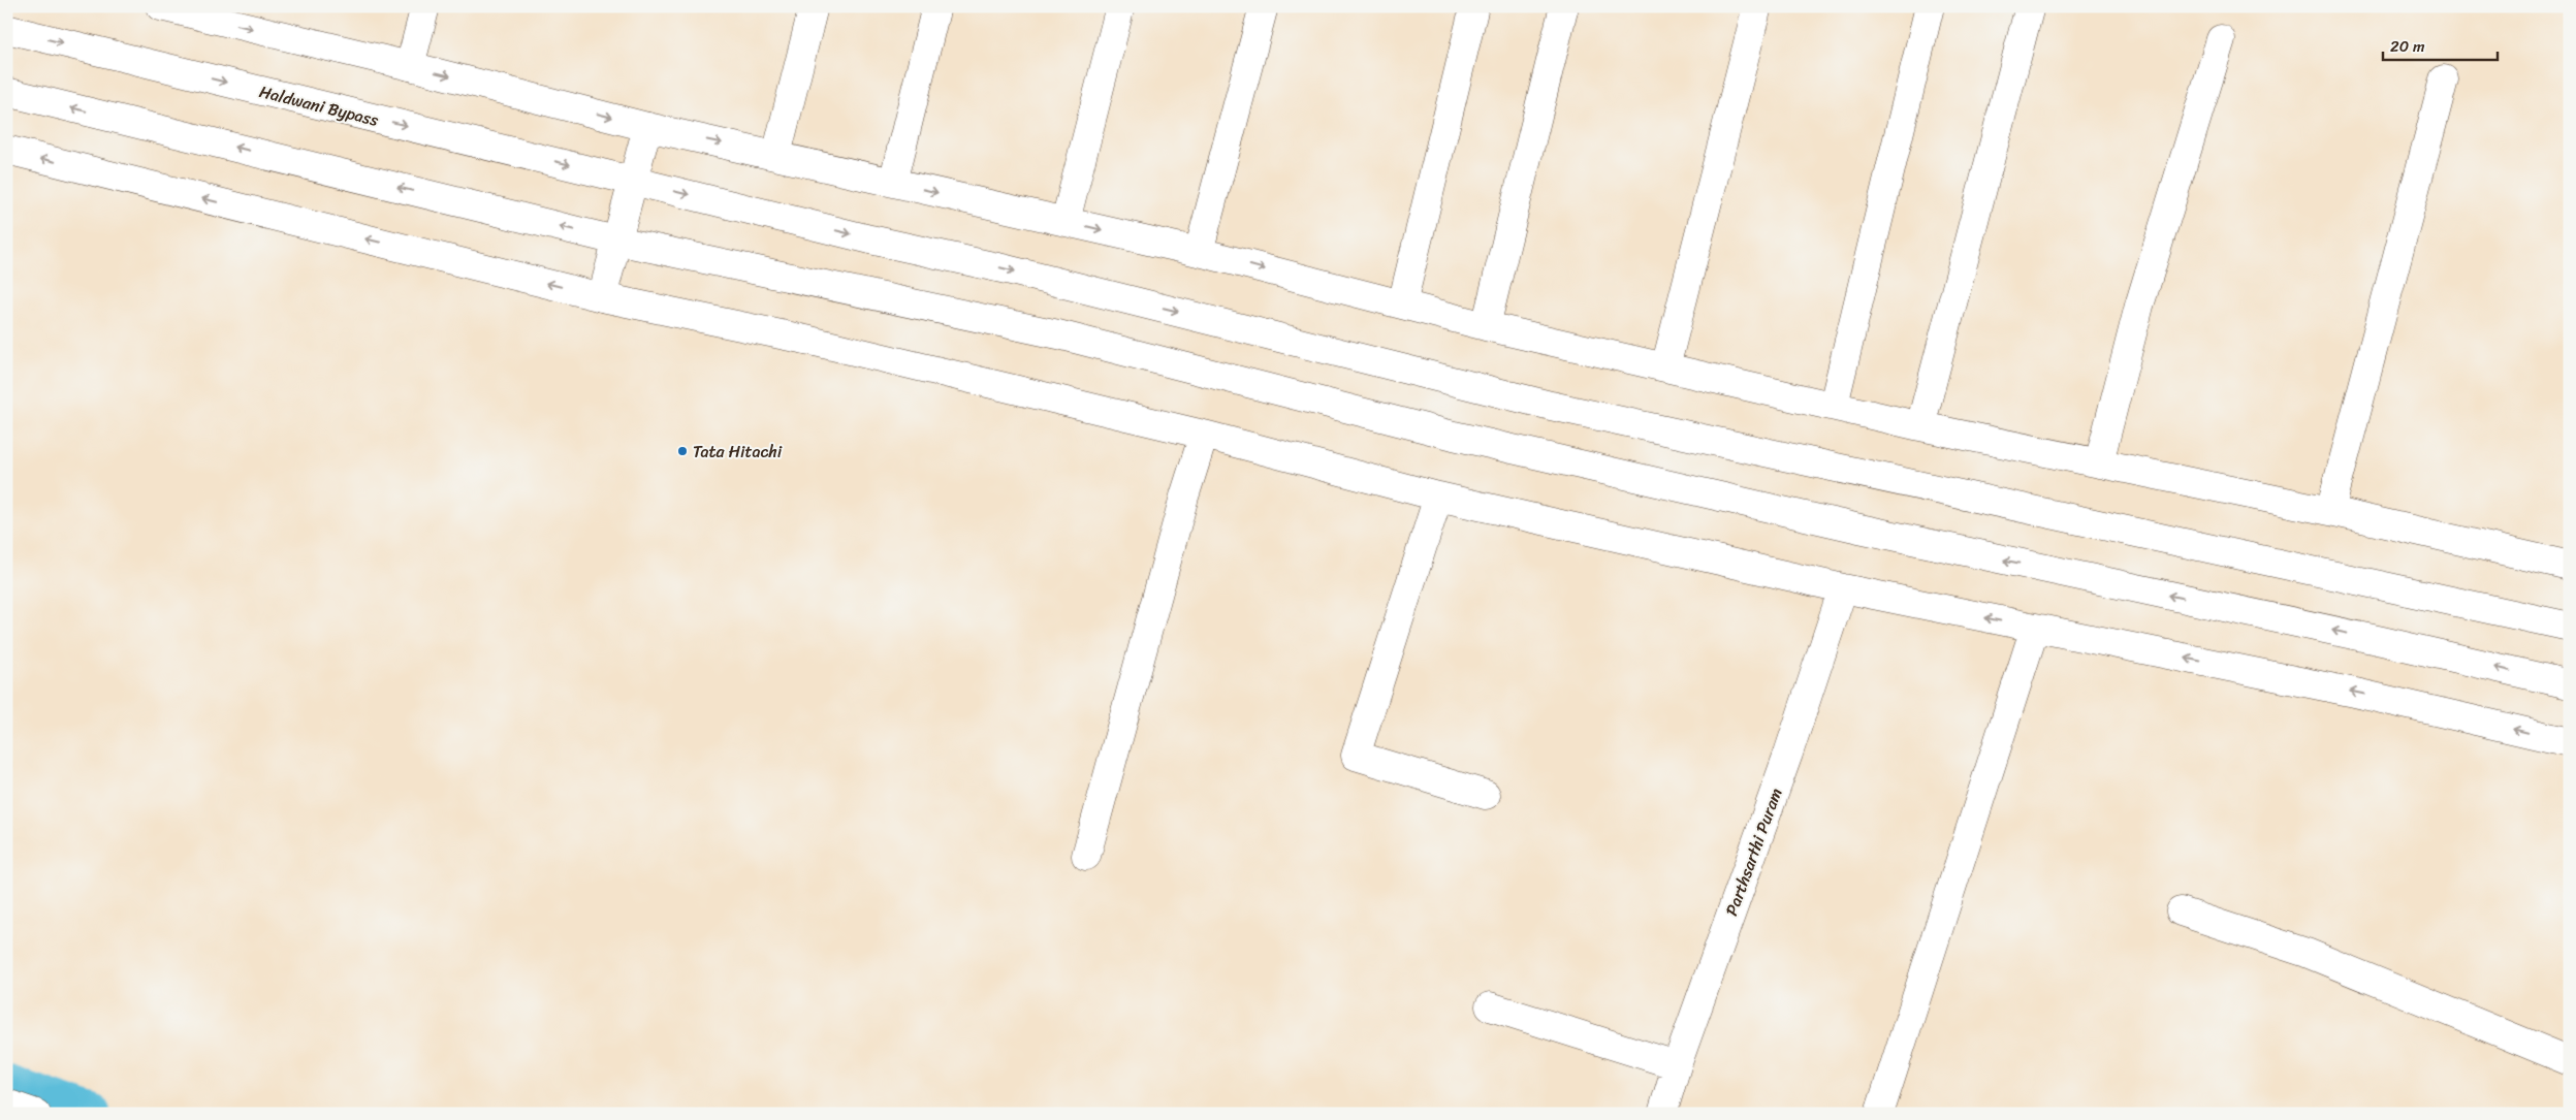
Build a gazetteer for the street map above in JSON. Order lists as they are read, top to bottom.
{
  "streets": {
    "main road": ["Haldwani Bypass", "Parthsarthi Puram"]
  },
  "places": ["Tata Hitachi"],
  "scale_bar": "20 m"
}
